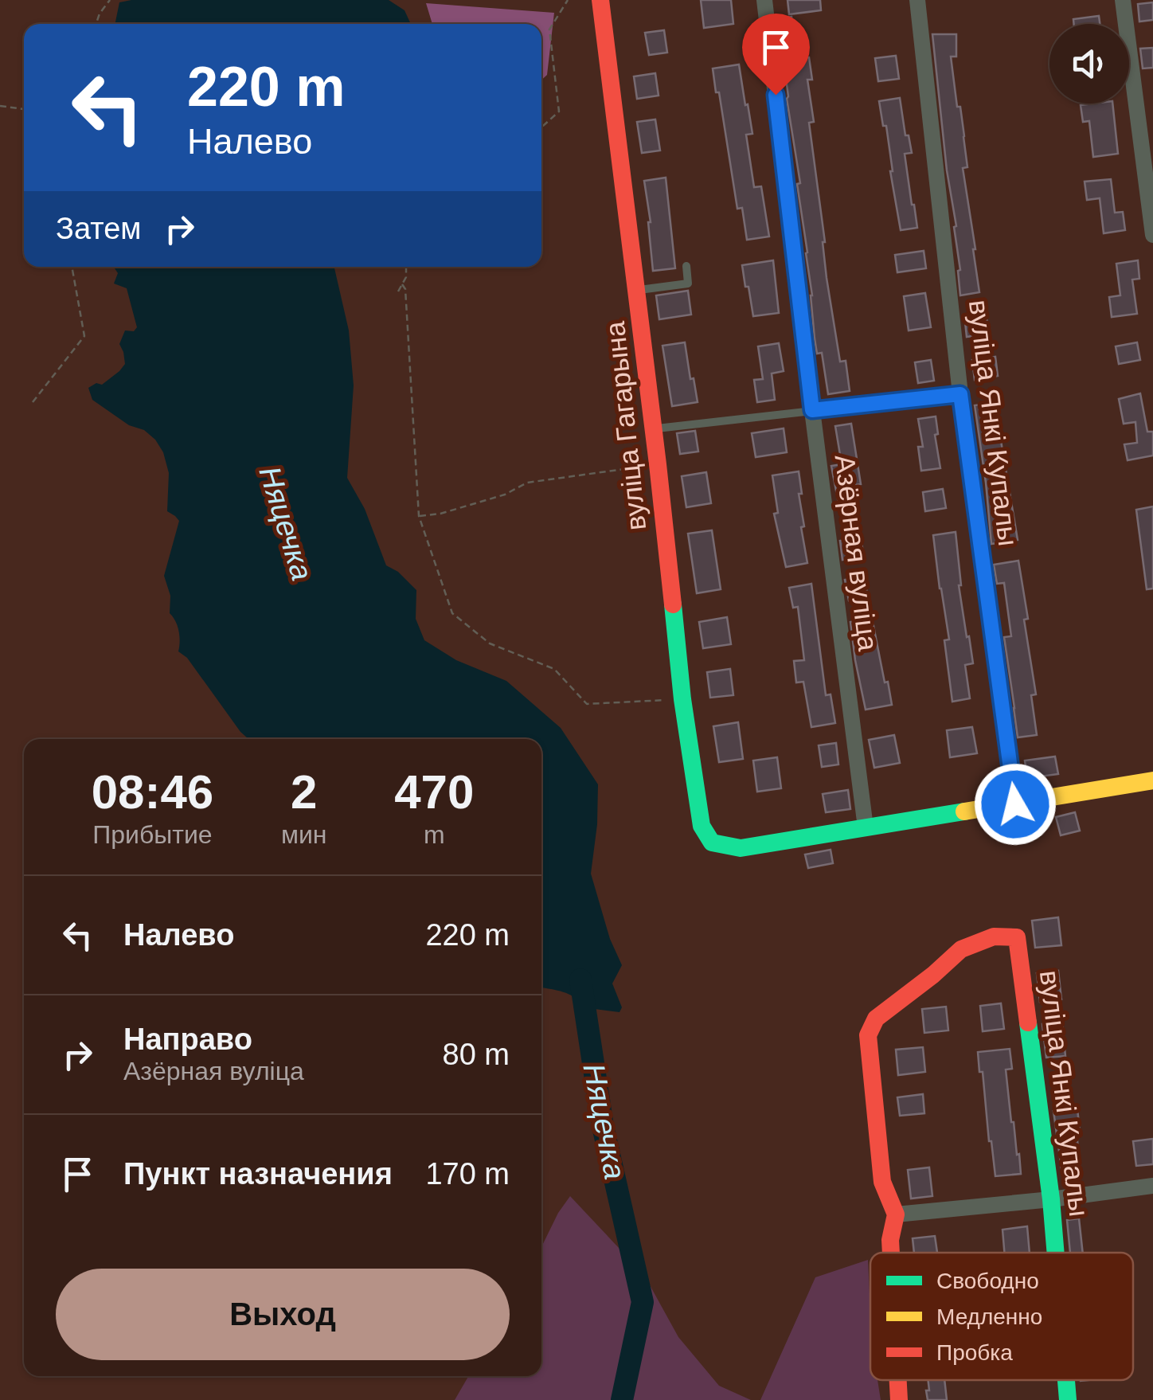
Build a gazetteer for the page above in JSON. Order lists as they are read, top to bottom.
{
  "streets": {
    "street": ["вуліца Янкі Купалы", "вуліца Гагарына", "Азёрная вуліца"]
  },
  "crossings": [
    ["вуліца Гагарына", "Азёрная вуліца"]
  ],
  "water": ["Няцечка"],
  "legend": ["Свободно", "Медленно", "Пробка"],
  "page": {
    "turn": ["220 m", "Налево"],
    "then": "Затем",
    "eta": [
      "08:46",
      "Прибытие",
      "2",
      "мин",
      "470",
      "m"
    ],
    "list": [
      {
        "name": "Налево",
        "value": "220 m"
      },
      {
        "name": "Направо",
        "note": "Азёрная вуліца",
        "value": "80 m"
      },
      {
        "name": "Пункт назначения",
        "value": "170 m"
      }
    ],
    "buttons": "Выход"
  }
}
